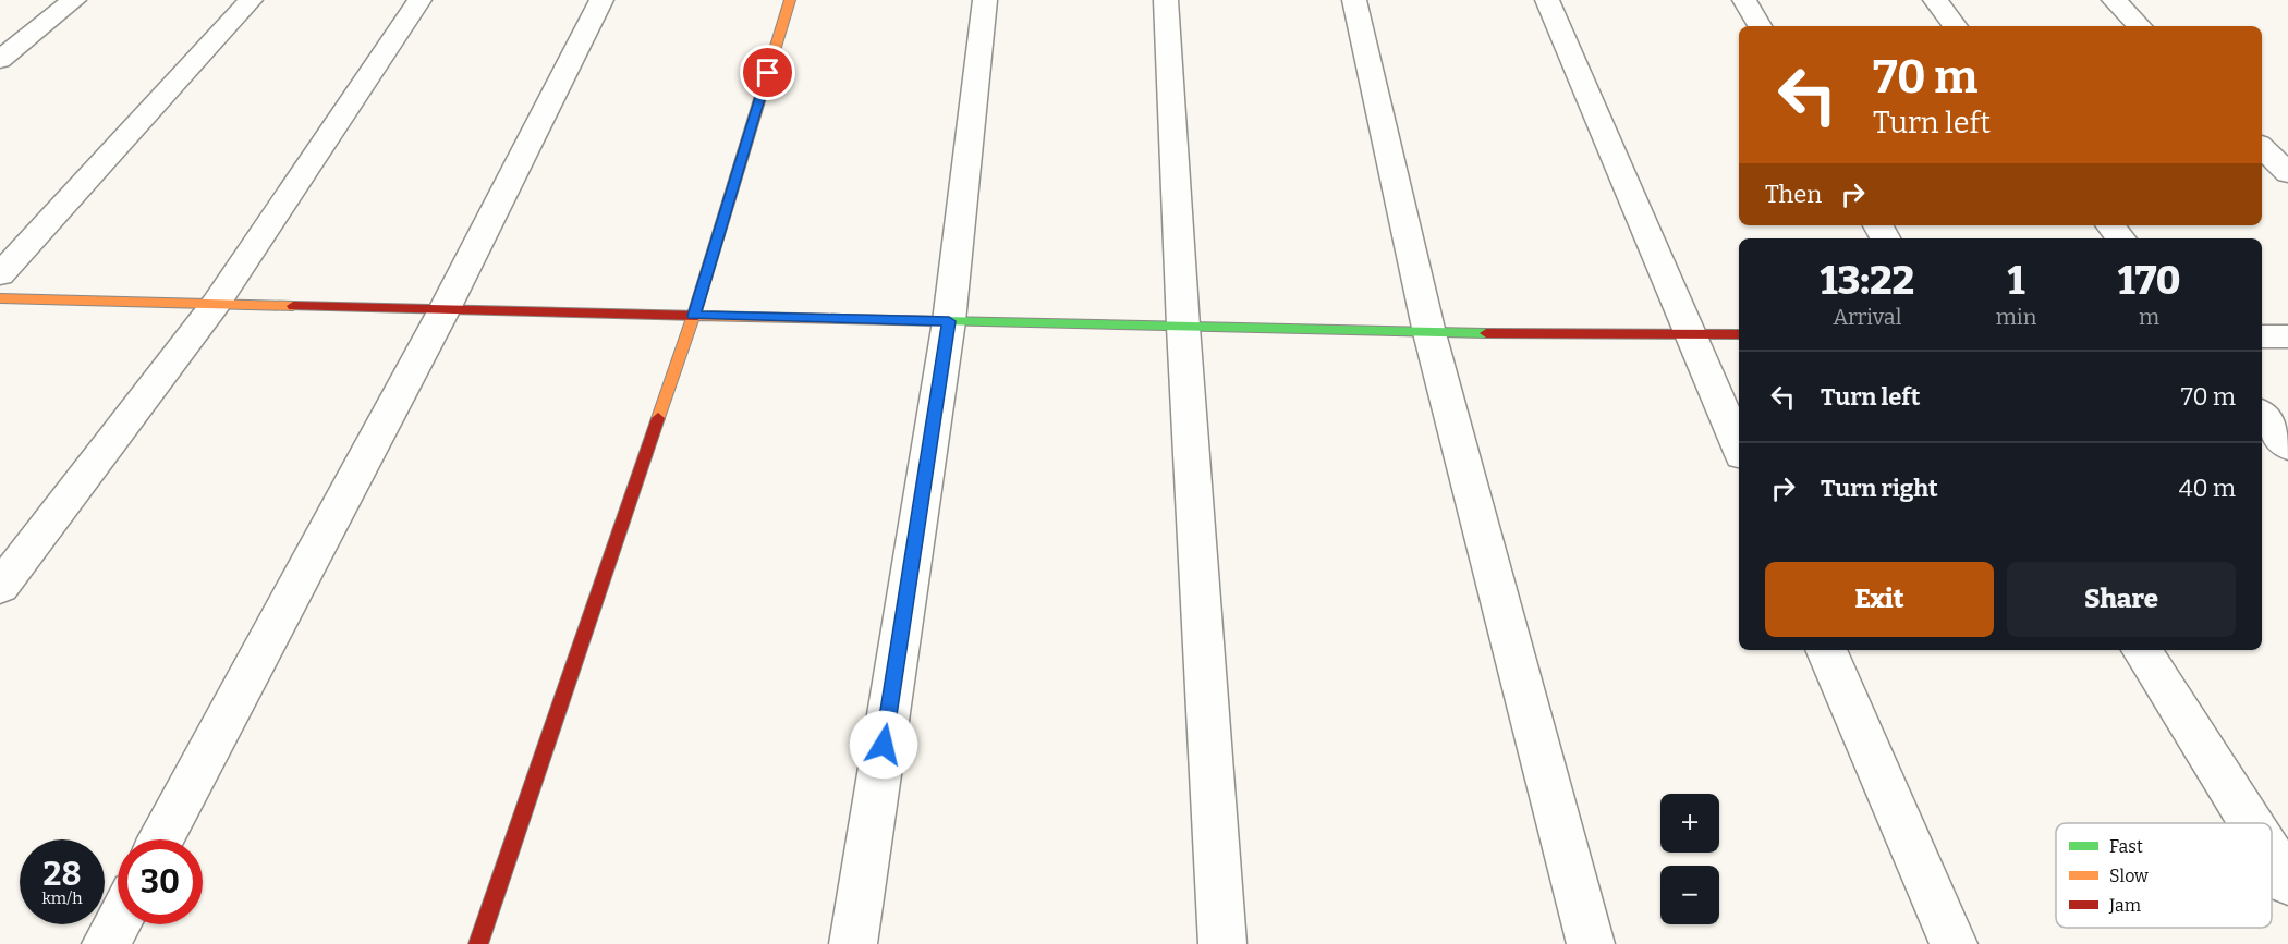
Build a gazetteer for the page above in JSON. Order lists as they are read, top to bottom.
{
  "legend": ["Fast", "Slow", "Jam"],
  "page": {
    "turn": ["70 m", "Turn left"],
    "then": "Then",
    "eta": [
      "13:22",
      "Arrival",
      "1",
      "min",
      "170",
      "m"
    ],
    "list": [
      {
        "name": "Turn left",
        "value": "70 m"
      },
      {
        "name": "Turn right",
        "value": "40 m"
      }
    ],
    "buttons": ["Exit", "Share"],
    "map_buttons": ["+", "−"],
    "speed": "28 km/h",
    "limit": "30"
  }
}
